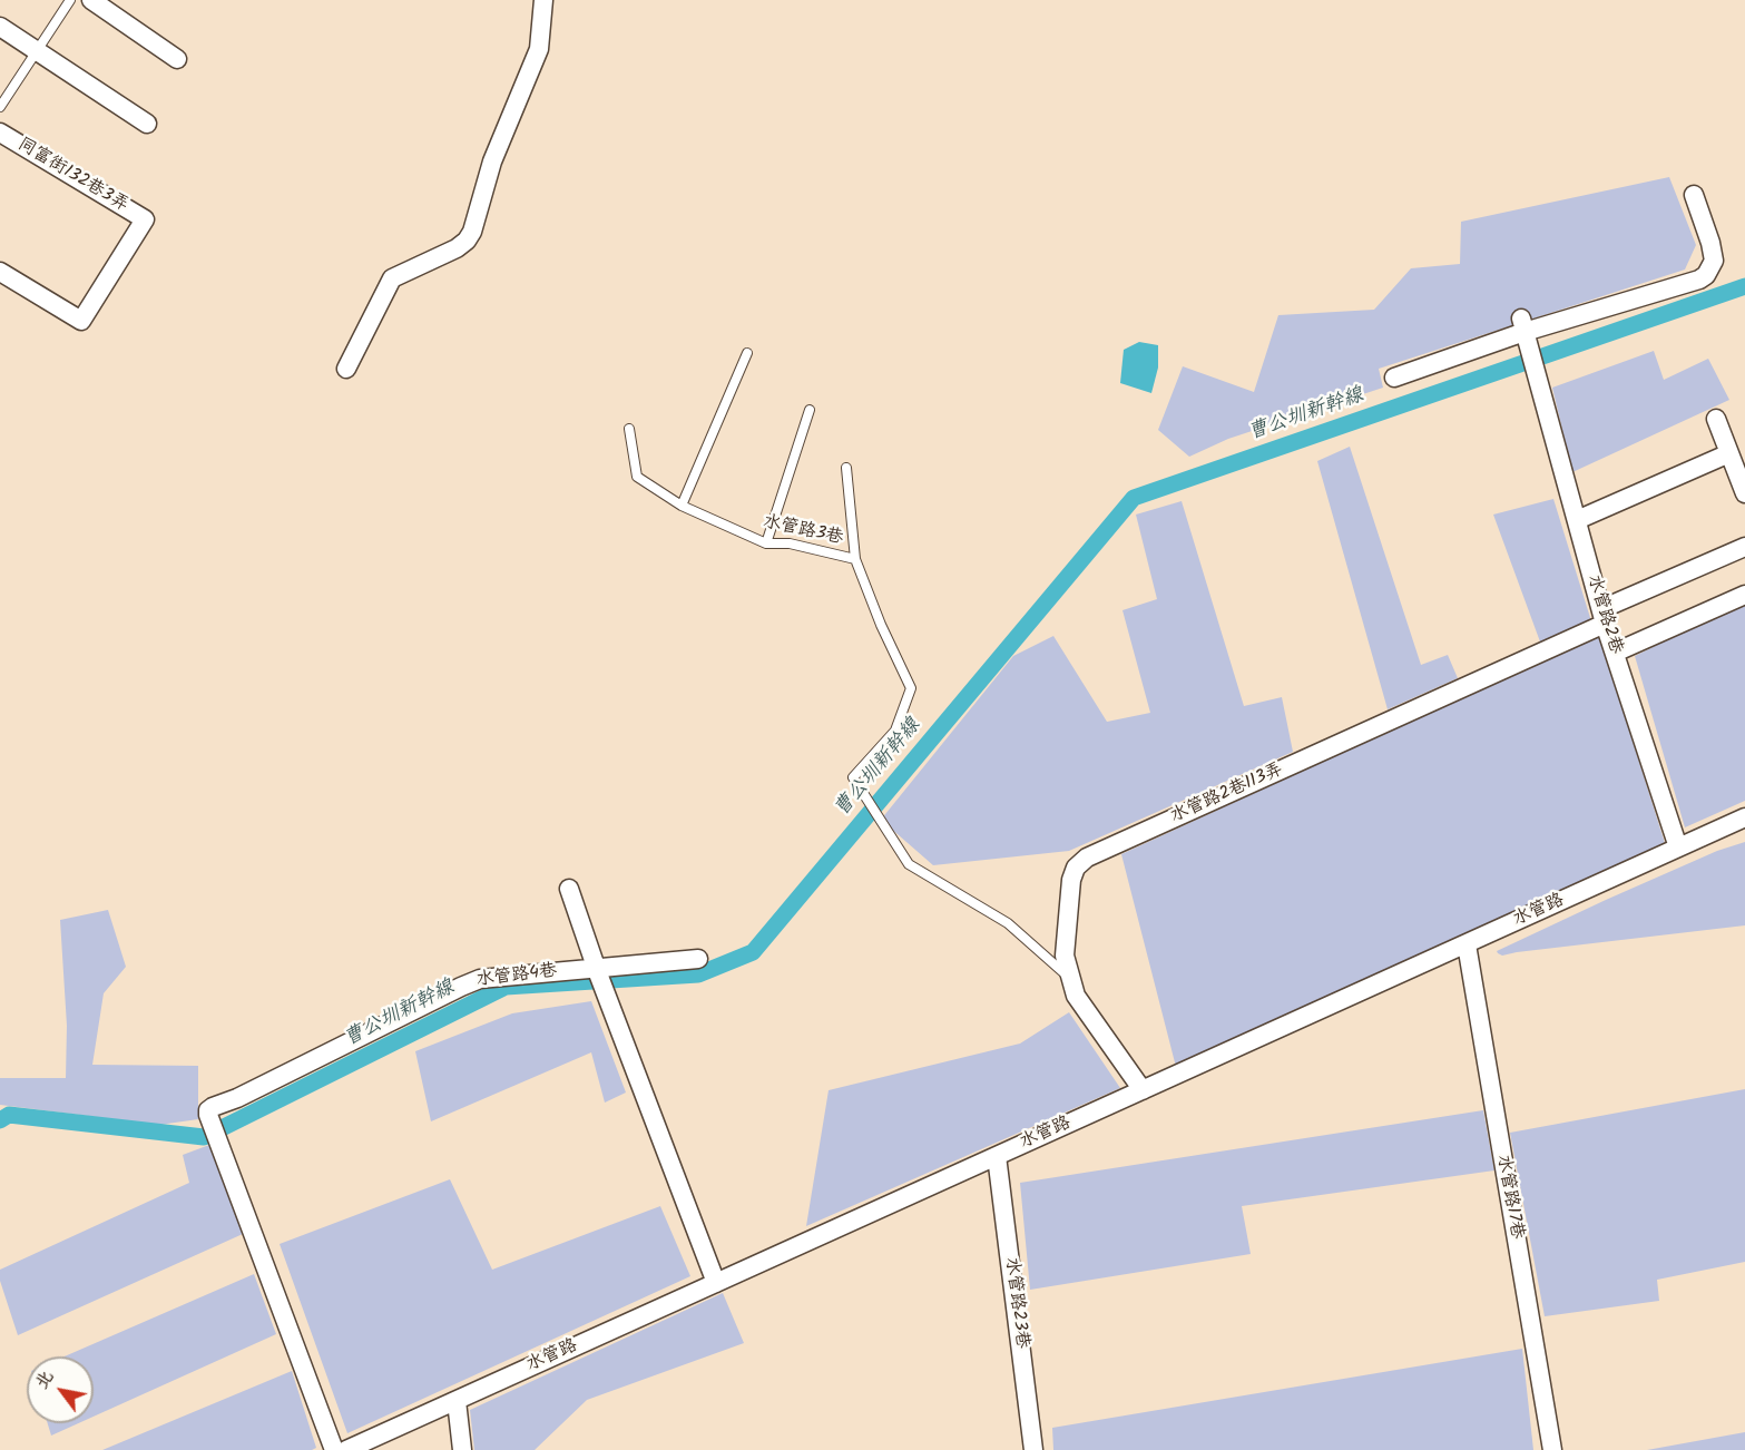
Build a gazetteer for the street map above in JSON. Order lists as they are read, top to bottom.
{
  "streets": {
    "street": [
      "同富街132巷3弄",
      "水管路2巷",
      "水管路2巷113弄",
      "水管路",
      "水管路4巷",
      "水管路17巷",
      "水管路23巷"
    ],
    "lane": ["水管路3巷"]
  },
  "crossings": [
    ["水管路3巷", "水管路2巷113弄"],
    ["水管路2巷", "水管路2巷113弄"],
    ["水管路2巷", "水管路"],
    ["水管路2巷113弄", "水管路"],
    ["水管路", "水管路17巷"],
    ["水管路", "水管路23巷"]
  ],
  "water": ["曹公圳新幹線"],
  "north": "top left"
}
